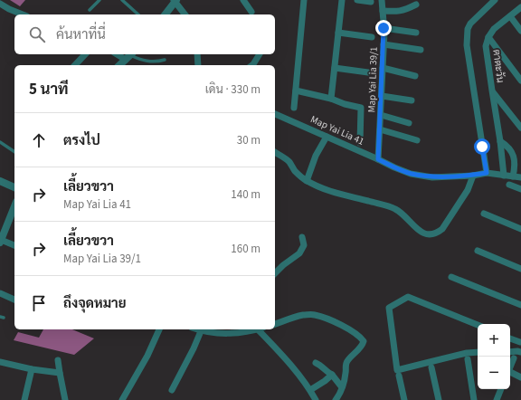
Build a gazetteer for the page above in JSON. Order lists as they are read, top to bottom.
{
  "streets": {
    "street": ["ตาตะวัน", "Map Yai Lia 39/1", "Map Yai Lia 41"]
  },
  "crossings": [
    ["ตาตะวัน", "Map Yai Lia 41"],
    ["Map Yai Lia 39/1", "Map Yai Lia 41"]
  ],
  "page": {
    "search": "ค้นหาที่นี่",
    "heading": ["5 นาที", "เดิน · 330 m"],
    "list": [
      ["ตรงไป", "30 m"],
      ["เลี้ยวขวา", "Map Yai Lia 41", "140 m"],
      ["เลี้ยวขวา", "Map Yai Lia 39/1", "160 m"],
      "ถึงจุดหมาย"
    ],
    "map_buttons": ["+", "−"]
  }
}
